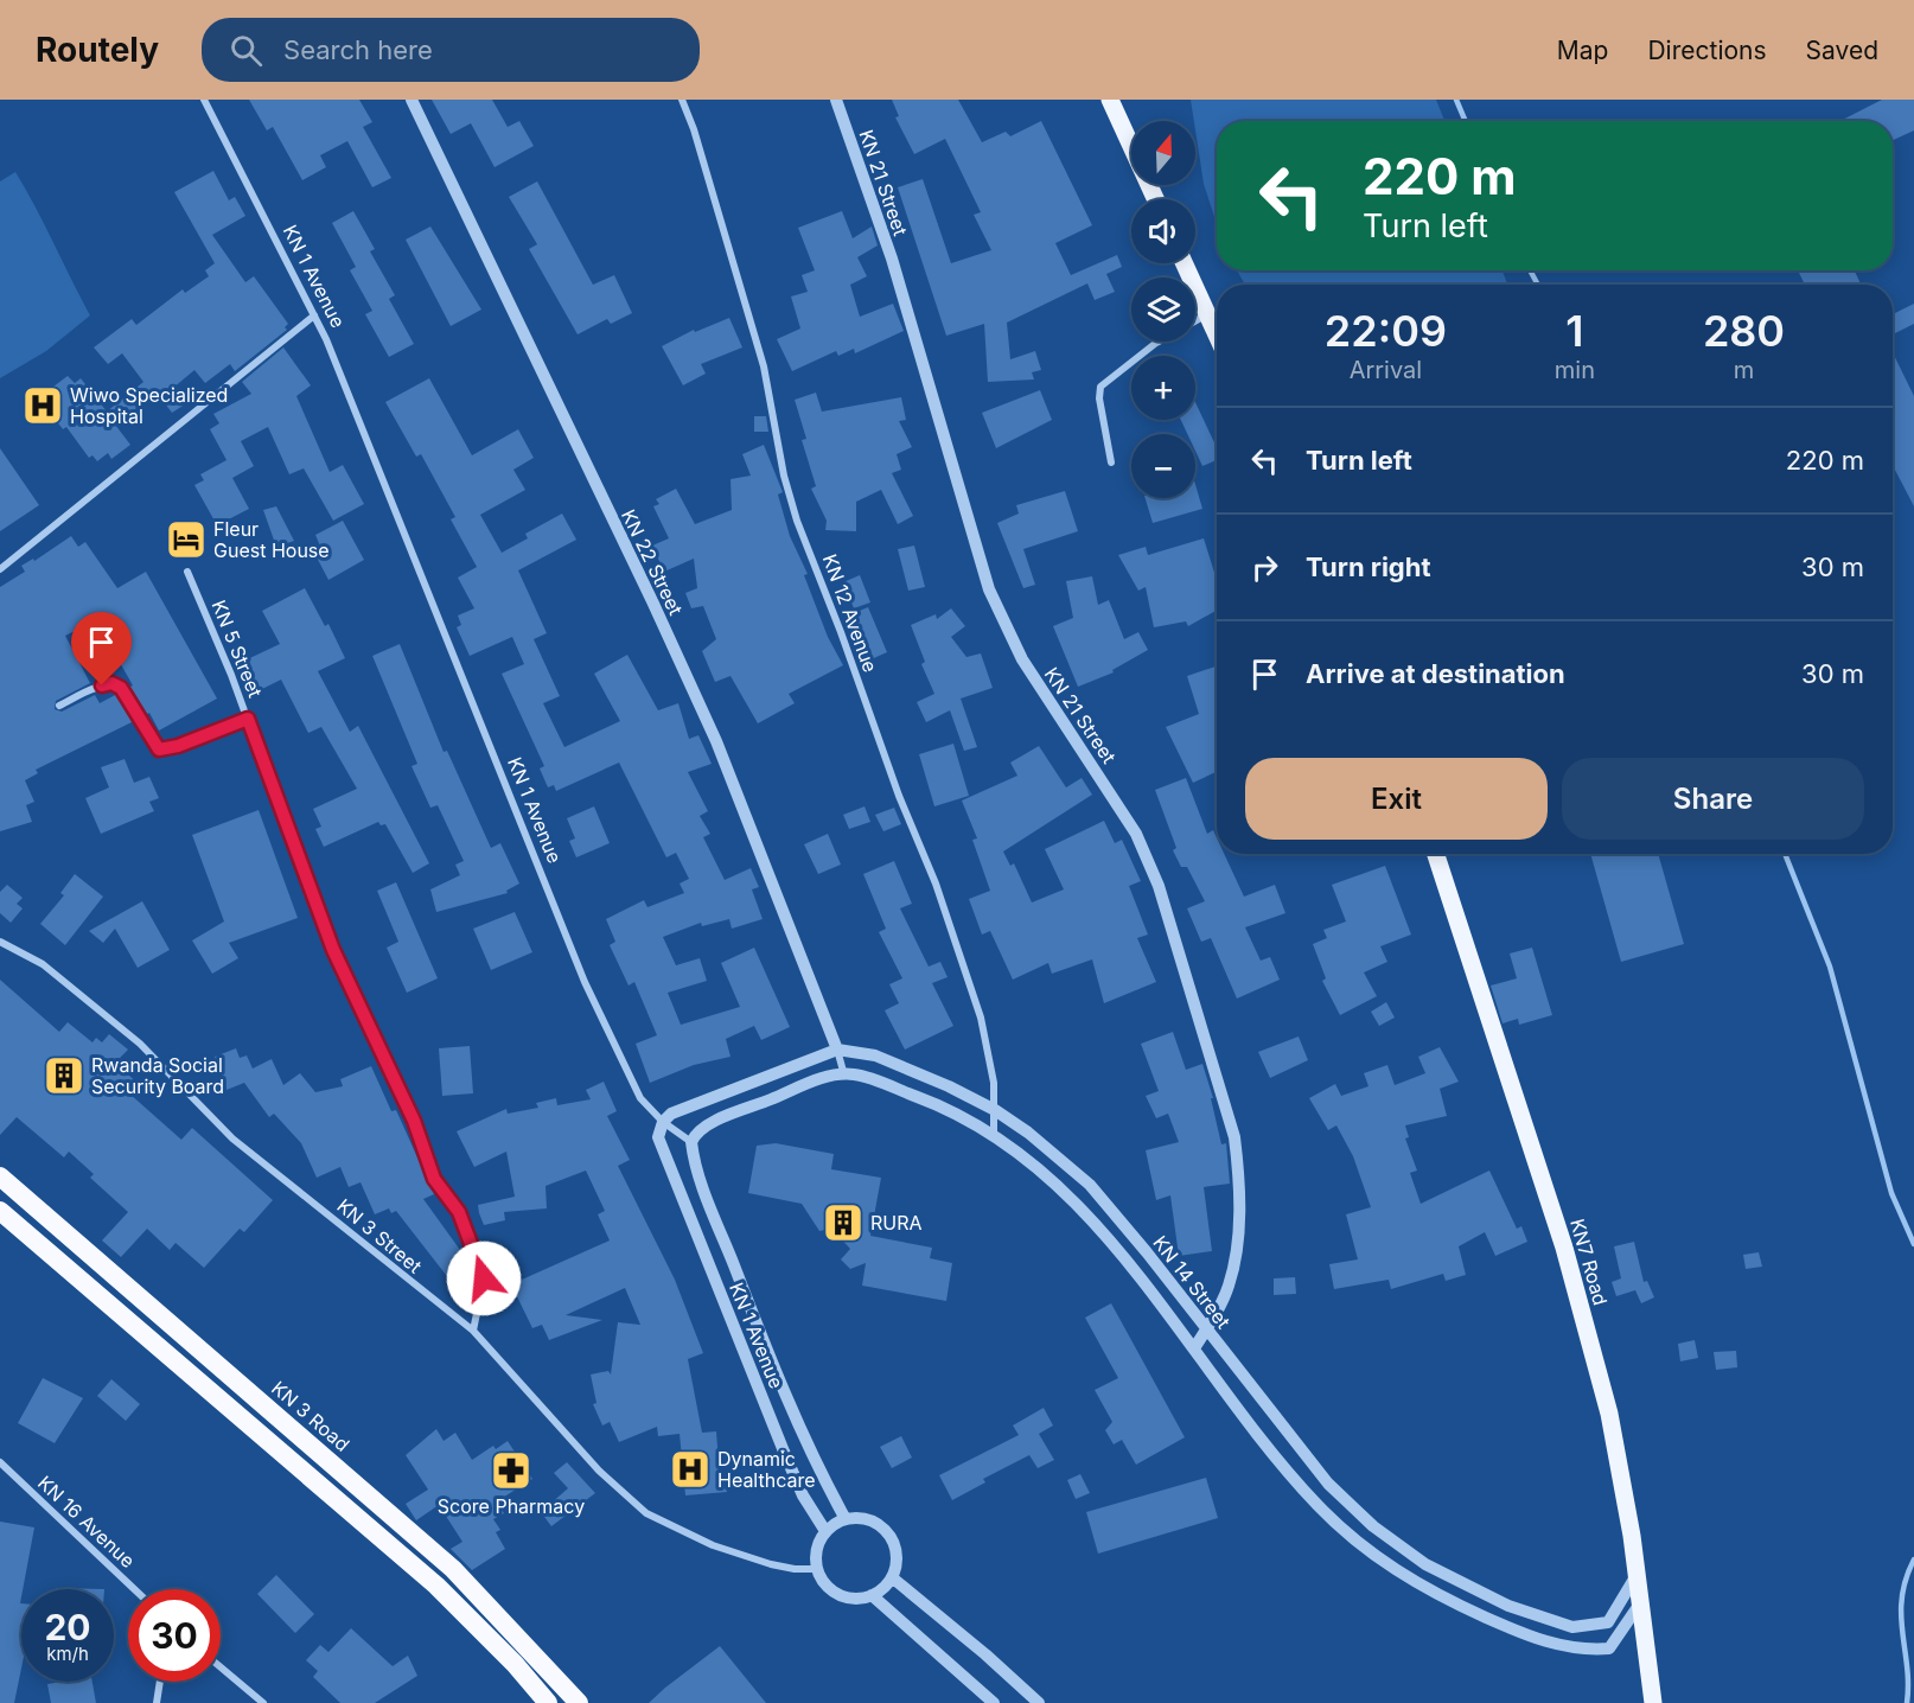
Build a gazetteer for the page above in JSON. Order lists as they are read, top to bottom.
{
  "streets": {
    "highway": ["KN 3 Road"],
    "main road": ["KN7 Road"],
    "street": [
      "KN 21 Street",
      "KN 1 Avenue",
      "KN 22 Street",
      "KN 12 Avenue",
      "KN 5 Street",
      "KN 3 Street",
      "KN 14 Street",
      "KN 16 Avenue"
    ]
  },
  "crossings": [
    ["KN 21 Street", "KN 14 Street"],
    ["KN 1 Avenue", "KN 3 Street"],
    ["KN 1 Avenue", "KN 14 Street"],
    ["KN 22 Street", "KN 14 Street"],
    ["KN 12 Avenue", "KN 14 Street"],
    ["KN 5 Street", "KN 3 Street"],
    ["KN7 Road", "KN 14 Street"]
  ],
  "places": {
    "hospital": ["Wiwo Specialized Hospital", "Dynamic Healthcare"],
    "hotel": ["Fleur Guest House"],
    "building": ["Rwanda Social Security Board", "RURA"],
    "pharmacy": ["Score Pharmacy"]
  },
  "north": "top",
  "page": {
    "header": "Routely",
    "search": "Search here",
    "nav": ["Map", "Directions", "Saved"],
    "map_buttons": ["+", "−"],
    "turn": ["220 m", "Turn left"],
    "eta": [
      "22:09",
      "Arrival",
      "1",
      "min",
      "280",
      "m"
    ],
    "list": [
      {
        "name": "Turn left",
        "value": "220 m"
      },
      {
        "name": "Turn right",
        "value": "30 m"
      },
      {
        "name": "Arrive at destination",
        "value": "30 m"
      }
    ],
    "buttons": ["Exit", "Share"],
    "speed": "20 km/h",
    "limit": "30"
  }
}
